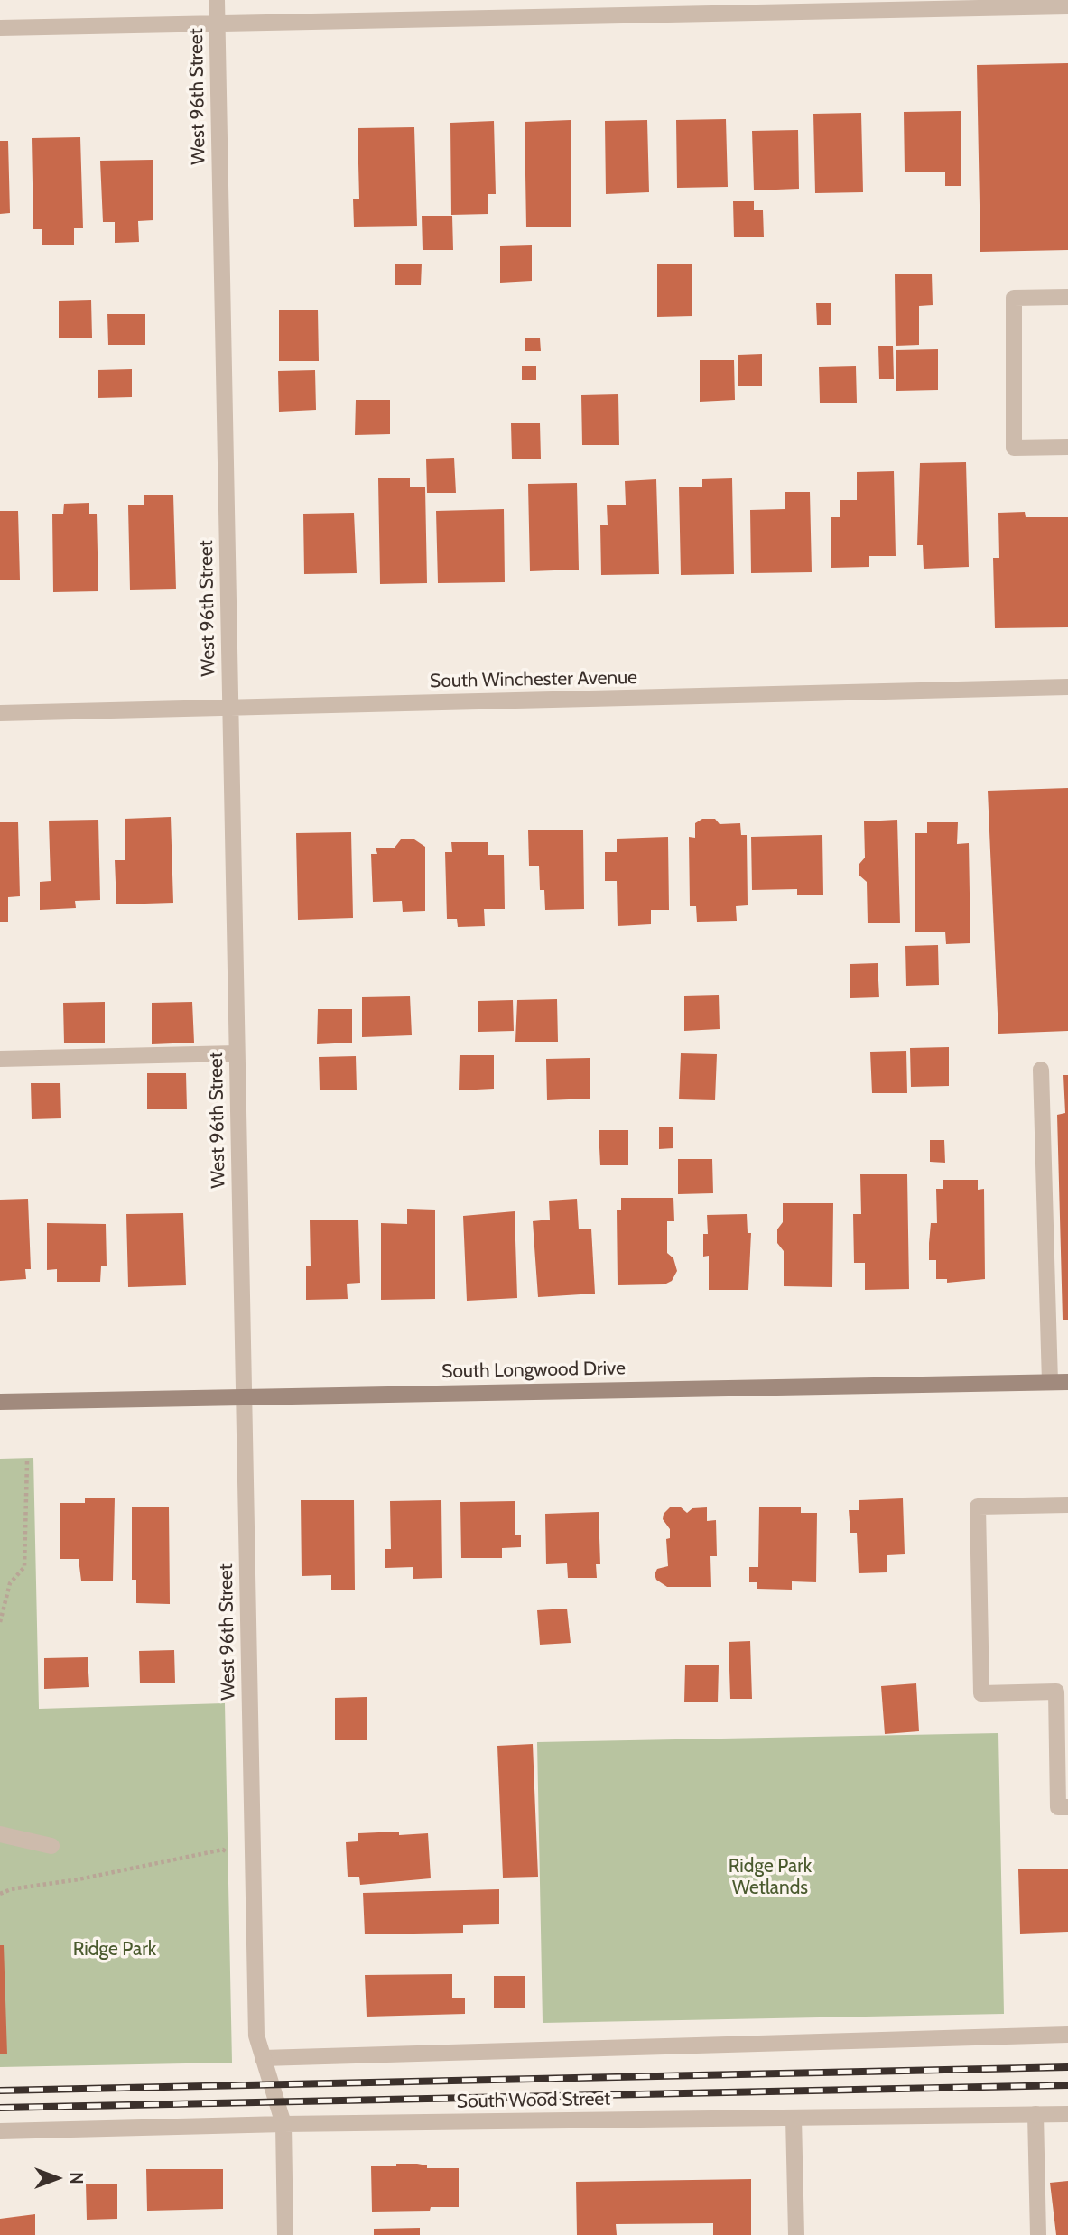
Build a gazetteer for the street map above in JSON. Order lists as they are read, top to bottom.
{
  "streets": {
    "street": [
      "West 96th Street",
      "South Winchester Avenue",
      "South Longwood Drive",
      "South Wood Street"
    ]
  },
  "crossings": [
    ["West 96th Street", "South Winchester Avenue"],
    ["West 96th Street", "South Longwood Drive"],
    ["West 96th Street", "South Wood Street"]
  ],
  "parks": ["Ridge Park Wetlands", "Ridge Park"],
  "north": "right"
}
